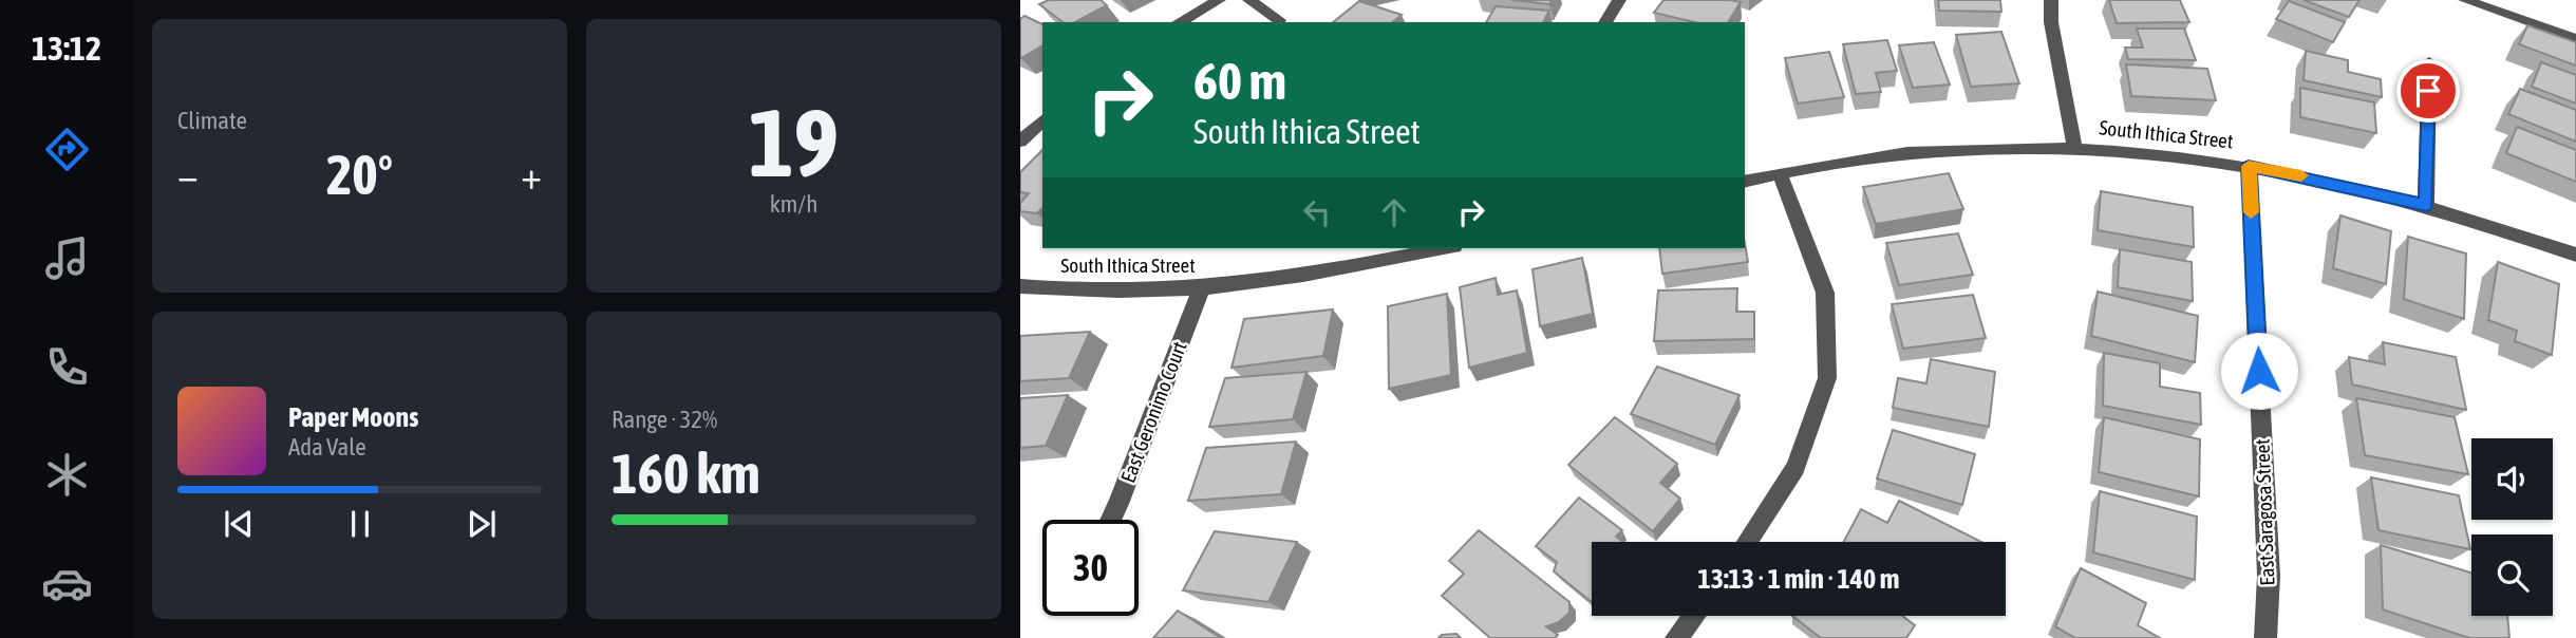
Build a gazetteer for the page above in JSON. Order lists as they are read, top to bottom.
{
  "streets": {
    "street": ["South Ithica Street", "East Geronimo Court", "East Saragosa Street"]
  },
  "crossings": [
    ["South Ithica Street", "East Geronimo Court"],
    ["South Ithica Street", "East Saragosa Street"]
  ],
  "page": {
    "tabs": "13:12",
    "tile": [
      "Climate",
      ["19", "km/h"],
      ["Range · 32%", "160 km"]
    ],
    "turn": ["60 m", "South Ithica Street"],
    "heat": ["−", "20°", "+"],
    "song": ["Paper Moons", "Ada Vale"],
    "limit": "30",
    "trip": "13:13 · 1 min · 140 m"
  }
}
